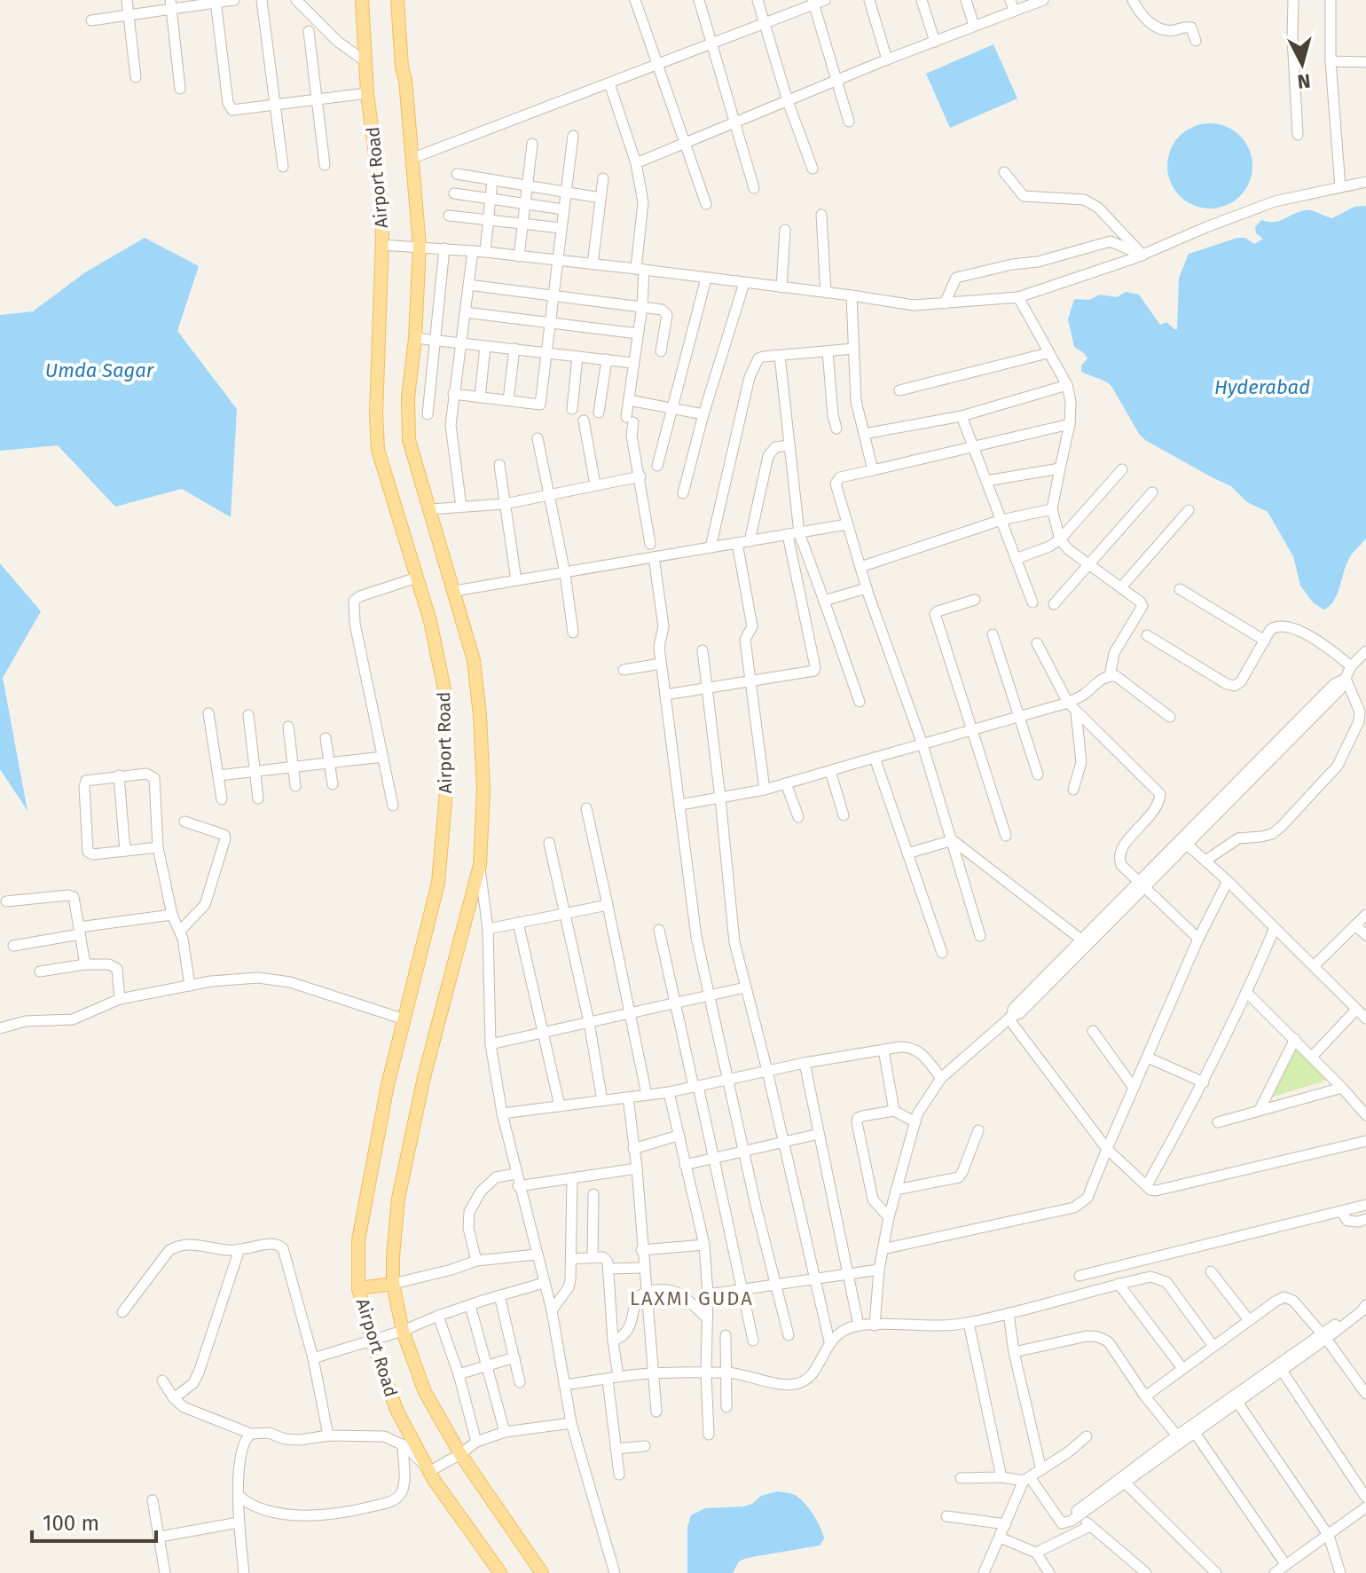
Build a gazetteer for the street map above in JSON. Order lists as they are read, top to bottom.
{
  "streets": {
    "main road": ["Airport Road"]
  },
  "districts": ["LAXMI GUDA"],
  "water": ["Umda Sagar", "Hyderabad"],
  "scale_bar": "100 m",
  "north": "bottom"
}
